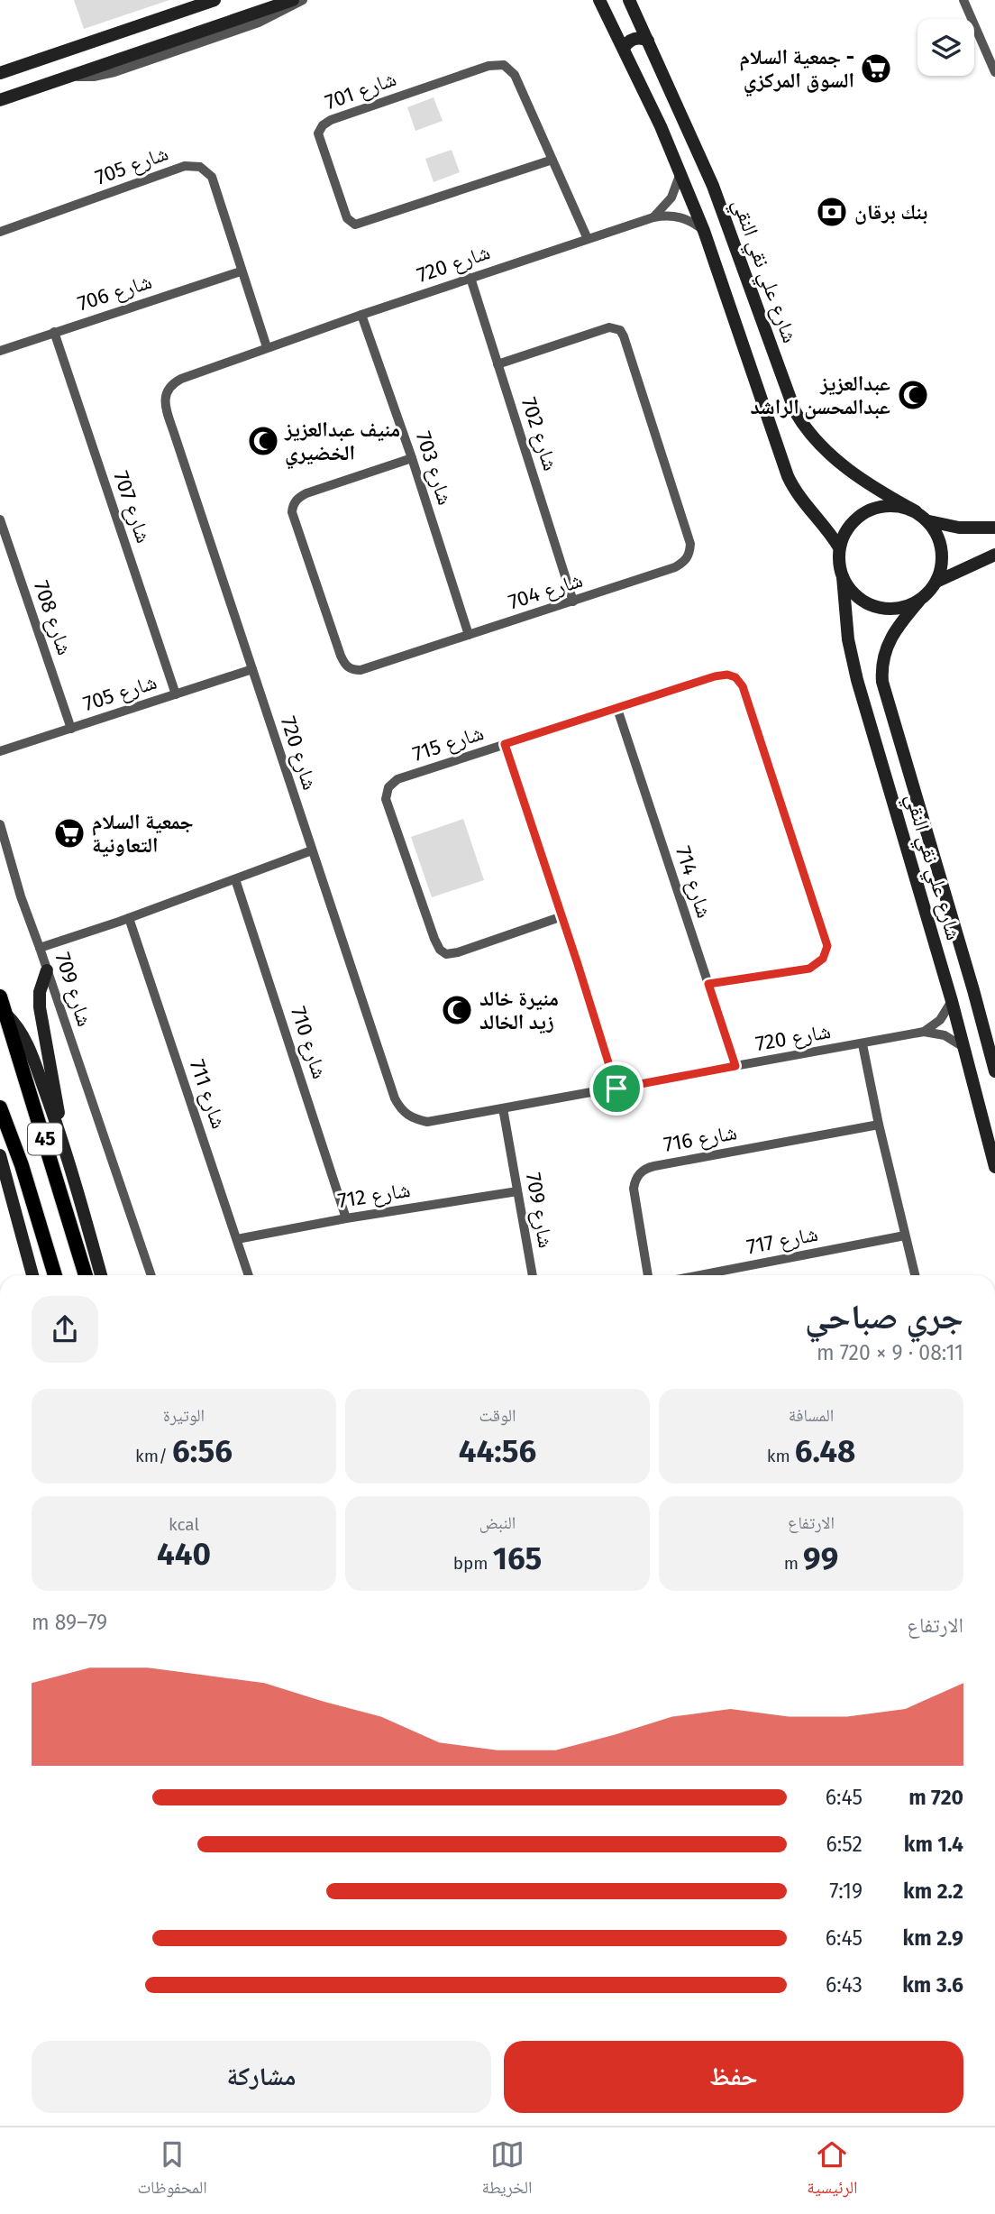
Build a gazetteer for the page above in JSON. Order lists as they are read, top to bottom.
{
  "streets": {
    "main road": ["45"],
    "street": [
      "شارع 701",
      "شارع 705",
      "شارع 720",
      "شارع علي نقي النقي",
      "شارع 706",
      "شارع 702",
      "شارع 703",
      "شارع 707",
      "شارع 704",
      "شارع 708",
      "شارع 715",
      "شارع 714",
      "شارع 709",
      "شارع 710",
      "شارع 711",
      "شارع 716",
      "شارع 712",
      "شارع 717"
    ]
  },
  "crossings": [
    ["شارع 701", "شارع 720"],
    ["شارع 705", "شارع 720"],
    ["شارع 705", "شارع 706"],
    ["شارع 705", "شارع 707"],
    ["شارع 705", "شارع 708"],
    ["شارع 720", "شارع علي نقي النقي"],
    ["شارع 720", "شارع 702"],
    ["شارع 720", "شارع 703"],
    ["شارع 720", "شارع 714"],
    ["شارع 720", "شارع 709"],
    ["شارع 706", "شارع 707"],
    ["شارع 702", "شارع 704"],
    ["شارع 703", "شارع 704"],
    ["شارع 715", "شارع 714"],
    ["شارع 709", "شارع 710"],
    ["شارع 709", "شارع 711"],
    ["شارع 709", "شارع 712"],
    ["شارع 710", "شارع 712"],
    ["شارع 711", "شارع 712"]
  ],
  "places": {
    "supermarket": ["جمعية السلام - السوق المركزي", "جمعية السلام التعاونية"],
    "bank": ["بنك برقان"],
    "mosque": ["عبدالعزيز عبدالمحسن الراشد", "منيف عبدالعزيز الخضيري", "منيرة خالد زيد الخالد"]
  },
  "page": {
    "heading": ["جري صباحي", "08:11 · 9 × 720 m"],
    "stats": [
      ["المسافة", "6.48 km"],
      ["الوقت", "44:56"],
      ["الوتيرة", "6:56 /km"],
      ["الارتفاع", "99 m"],
      ["النبض", "165 bpm"],
      ["kcal", "440"]
    ],
    "chart": ["الارتفاع", "79–89 m"],
    "list": [
      {
        "name": "720 m",
        "note": "6:45"
      },
      {
        "name": "1.4 km",
        "note": "6:52"
      },
      {
        "name": "2.2 km",
        "note": "7:19"
      },
      {
        "name": "2.9 km",
        "note": "6:45"
      },
      {
        "name": "3.6 km",
        "note": "6:43"
      }
    ],
    "buttons": ["حفظ", "مشاركة"],
    "tabs": ["الرئيسية", "الخريطة", "المحفوظات"]
  }
}
